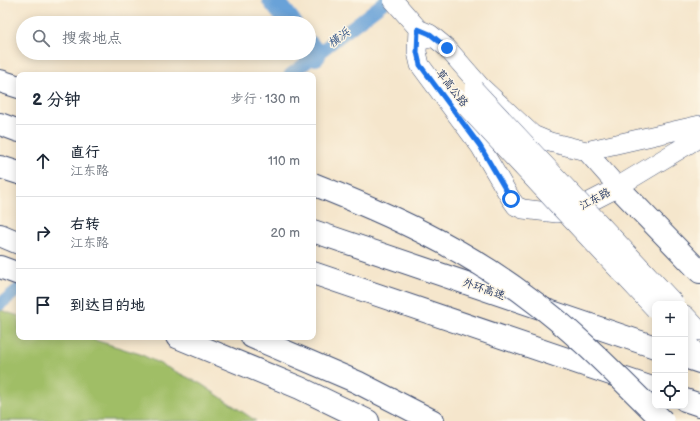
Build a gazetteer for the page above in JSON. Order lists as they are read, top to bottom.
{
  "streets": {
    "highway": ["外环高速"],
    "main road": ["草高公路", "江东路"]
  },
  "crossings": [
    ["草高公路", "江东路"]
  ],
  "water": ["横浜"],
  "page": {
    "search": "搜索地点",
    "heading": ["2 分钟", "步行 · 130 m"],
    "list": [
      ["直行", "江东路", "110 m"],
      ["右转", "江东路", "20 m"],
      "到达目的地"
    ],
    "map_buttons": ["+", "−"]
  }
}
